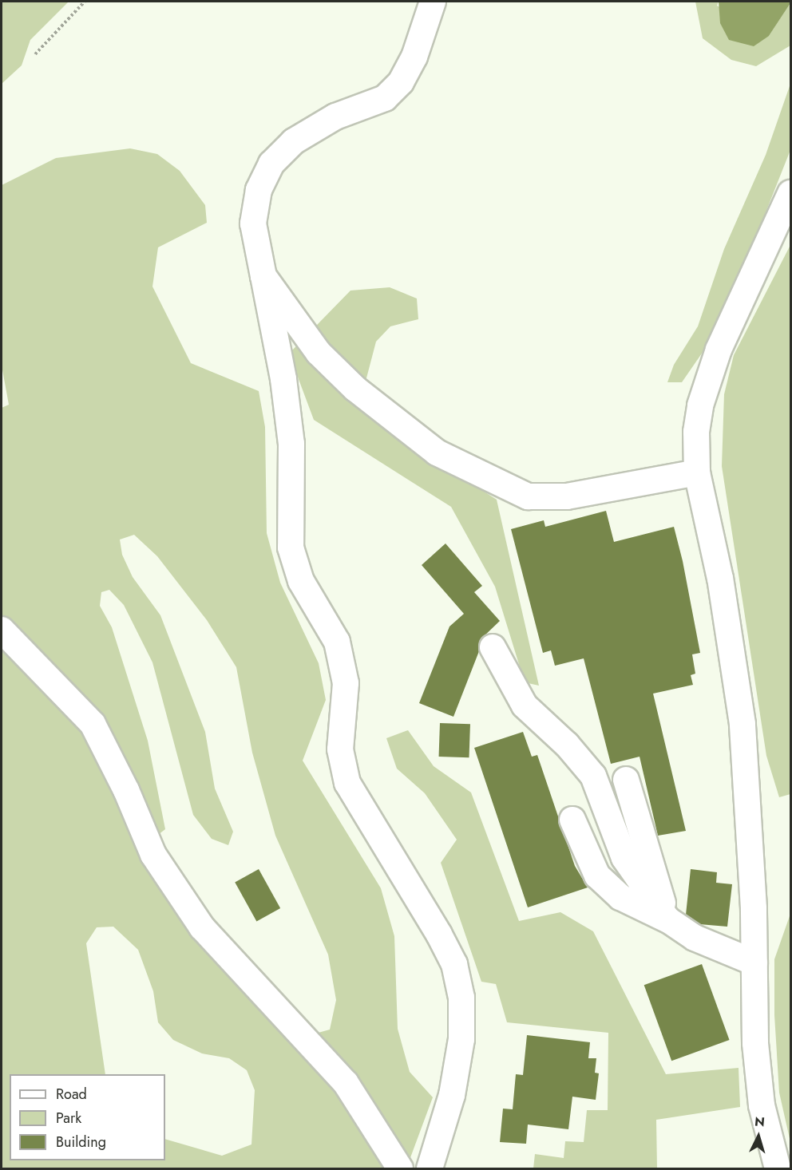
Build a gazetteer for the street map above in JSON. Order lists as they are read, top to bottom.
{
  "legend": ["Road", "Park", "Building"],
  "north": "top"
}
